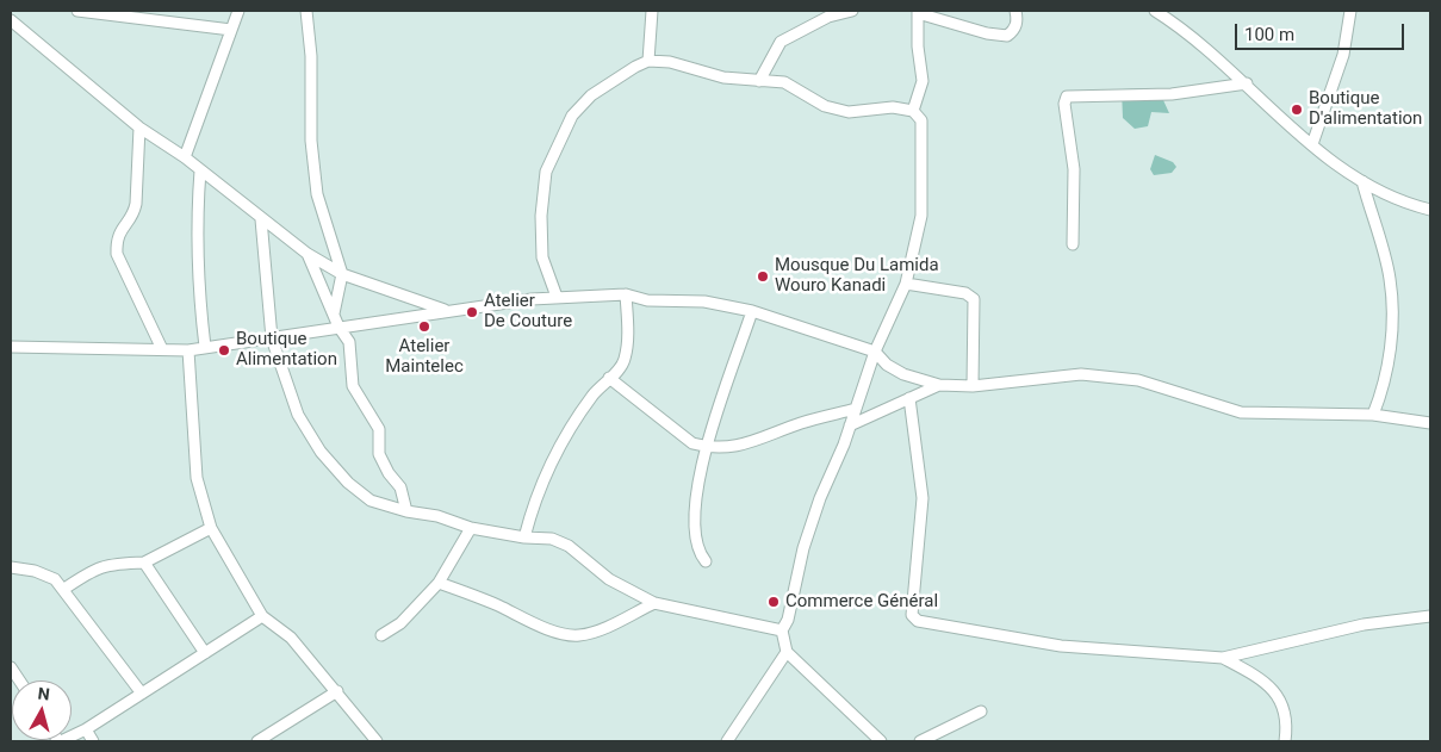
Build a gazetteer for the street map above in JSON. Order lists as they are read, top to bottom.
{
  "places": [
    "Boutique D'alimentation",
    "Mousque Du Lamida Wouro Kanadi",
    "Atelier De Couture",
    "Atelier Maintelec",
    "Boutique Alimentation",
    "Commerce Général"
  ],
  "scale_bar": "100 m",
  "north": "top"
}
